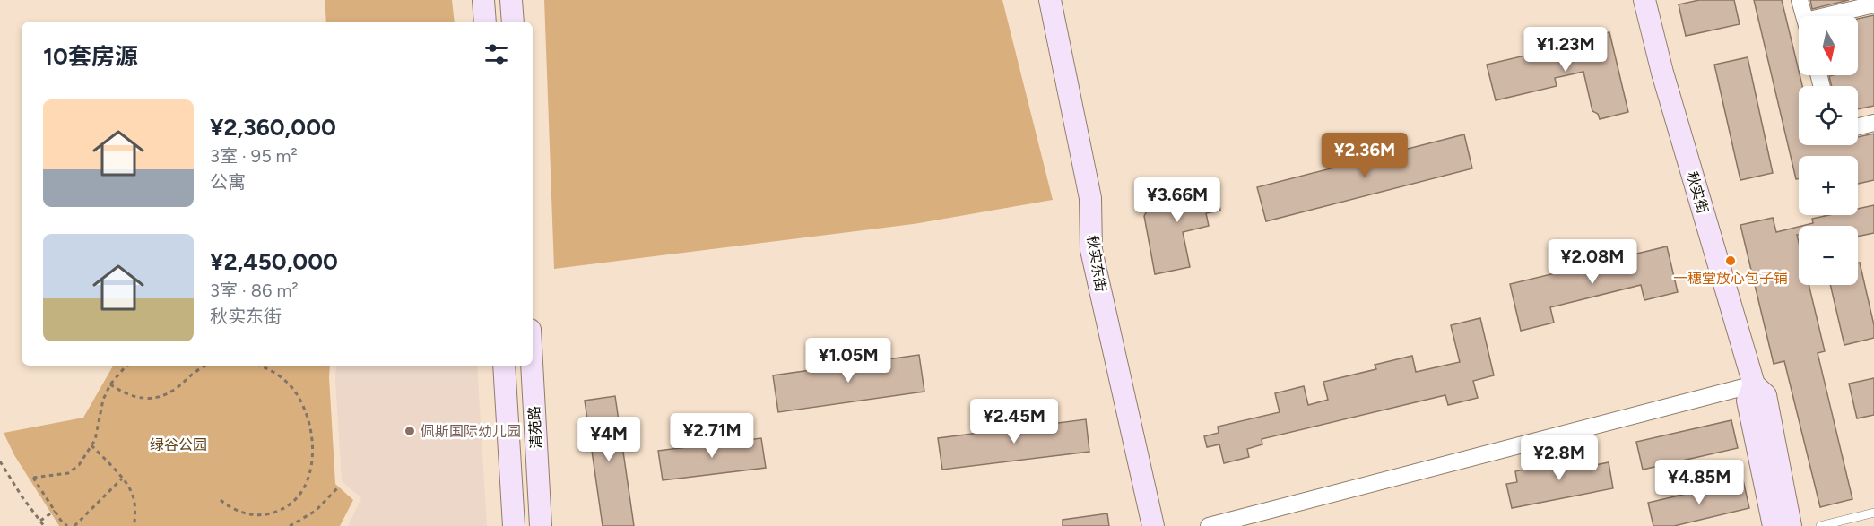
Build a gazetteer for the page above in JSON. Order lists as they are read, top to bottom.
{
  "streets": {
    "street": ["秋实街", "秋实东街", "清苑路"]
  },
  "parks": ["绿谷公园"],
  "places": ["一穗堂放心包子铺", "佩斯国际幼儿园"],
  "north": "bottom",
  "page": {
    "map_buttons": ["+", "−"],
    "heading": "10套房源",
    "price": [
      "¥1.23M",
      "¥2.36M",
      "¥3.66M",
      "¥2.08M",
      "¥1.05M",
      "¥2.45M",
      "¥2.71M",
      "¥4M",
      "¥2.8M",
      "¥4.85M"
    ],
    "list": [
      {
        "name": "¥2,360,000",
        "note": "3室 · 95 m² · 公寓"
      },
      {
        "name": "¥2,450,000",
        "note": "3室 · 86 m² · 秋实东街"
      }
    ]
  }
}
